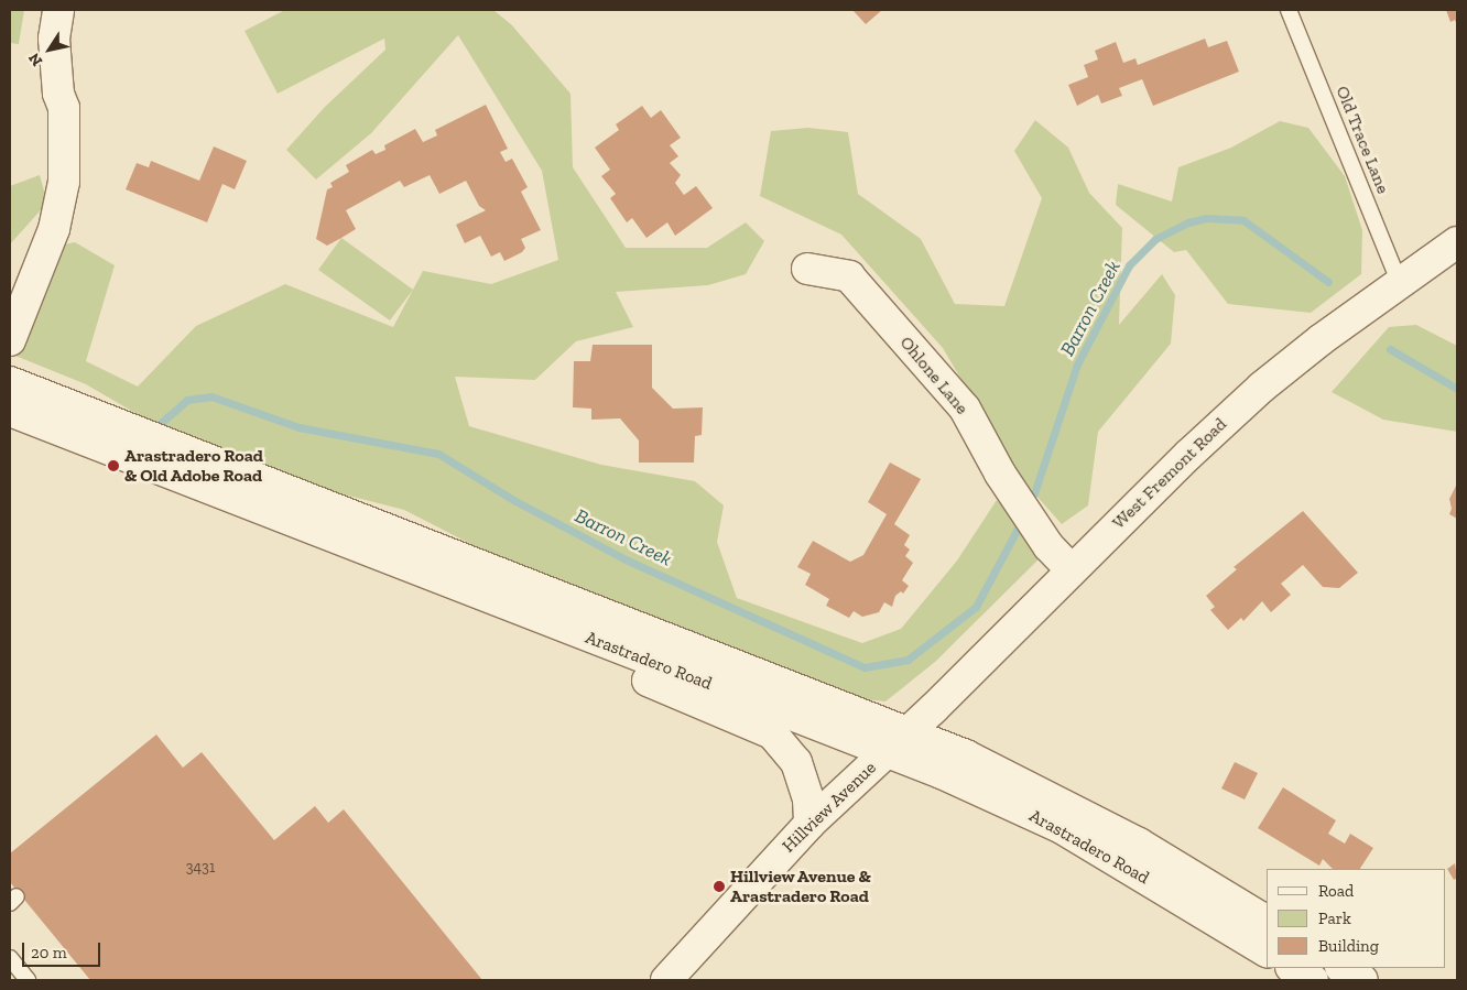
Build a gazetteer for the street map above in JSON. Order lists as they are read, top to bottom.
{
  "streets": {
    "main road": [
      "Ohlone Lane",
      "West Fremont Road",
      "Arastradero Road",
      "Hillview Avenue"
    ],
    "lane": ["Old Trace Lane"]
  },
  "crossings": [
    ["Old Trace Lane", "West Fremont Road"],
    ["Ohlone Lane", "West Fremont Road"],
    ["West Fremont Road", "Arastradero Road"],
    ["West Fremont Road", "Hillview Avenue"],
    ["Arastradero Road", "Hillview Avenue"]
  ],
  "water": ["Barron Creek"],
  "places": ["Arastradero Road & Old Adobe Road", "Hillview Avenue & Arastradero Road"],
  "house_numbers": ["3431"],
  "legend": ["Road", "Park", "Building"],
  "scale_bar": "20 m",
  "north": "bottom left"
}
